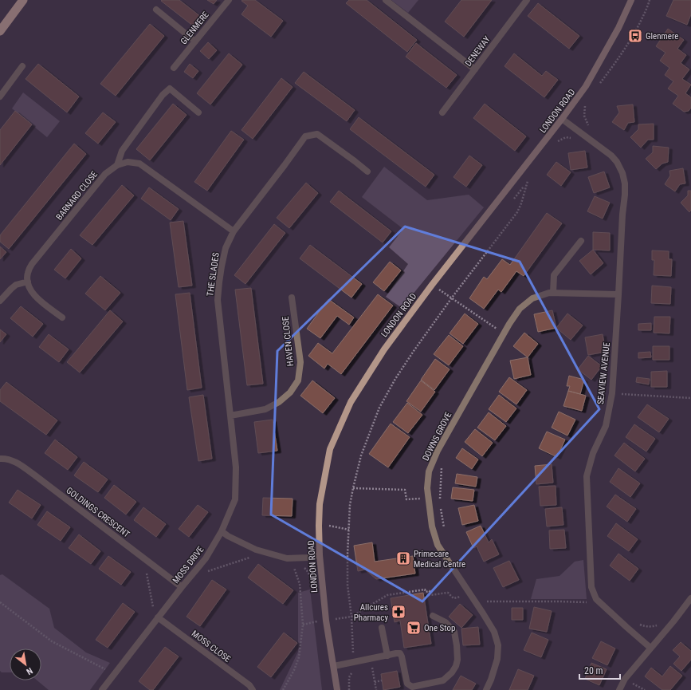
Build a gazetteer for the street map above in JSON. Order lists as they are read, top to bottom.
{
  "streets": {
    "main road": ["LONDON ROAD"],
    "street": [
      "GLENMERE",
      "DENEWAY",
      "BARNARD CLOSE",
      "THE SLADES",
      "HAVEN CLOSE",
      "SEAVIEW AVENUE",
      "DOWNS GROVE",
      "GOLDINGS CRESCENT",
      "MOSS DRIVE",
      "MOSS CLOSE"
    ]
  },
  "crossings": [
    ["LONDON ROAD", "SEAVIEW AVENUE"],
    ["BARNARD CLOSE", "THE SLADES"],
    ["THE SLADES", "HAVEN CLOSE"],
    ["THE SLADES", "MOSS DRIVE"],
    ["SEAVIEW AVENUE", "DOWNS GROVE"],
    ["GOLDINGS CRESCENT", "MOSS DRIVE"],
    ["MOSS DRIVE", "MOSS CLOSE"]
  ],
  "places": {
    "bus stop": ["Glenmere"],
    "building": ["Primecare Medical Centre"],
    "pharmacy": ["Allcures Pharmacy"],
    "supermarket": ["One Stop"]
  },
  "scale_bar": "20 m",
  "north": "bottom right"
}
